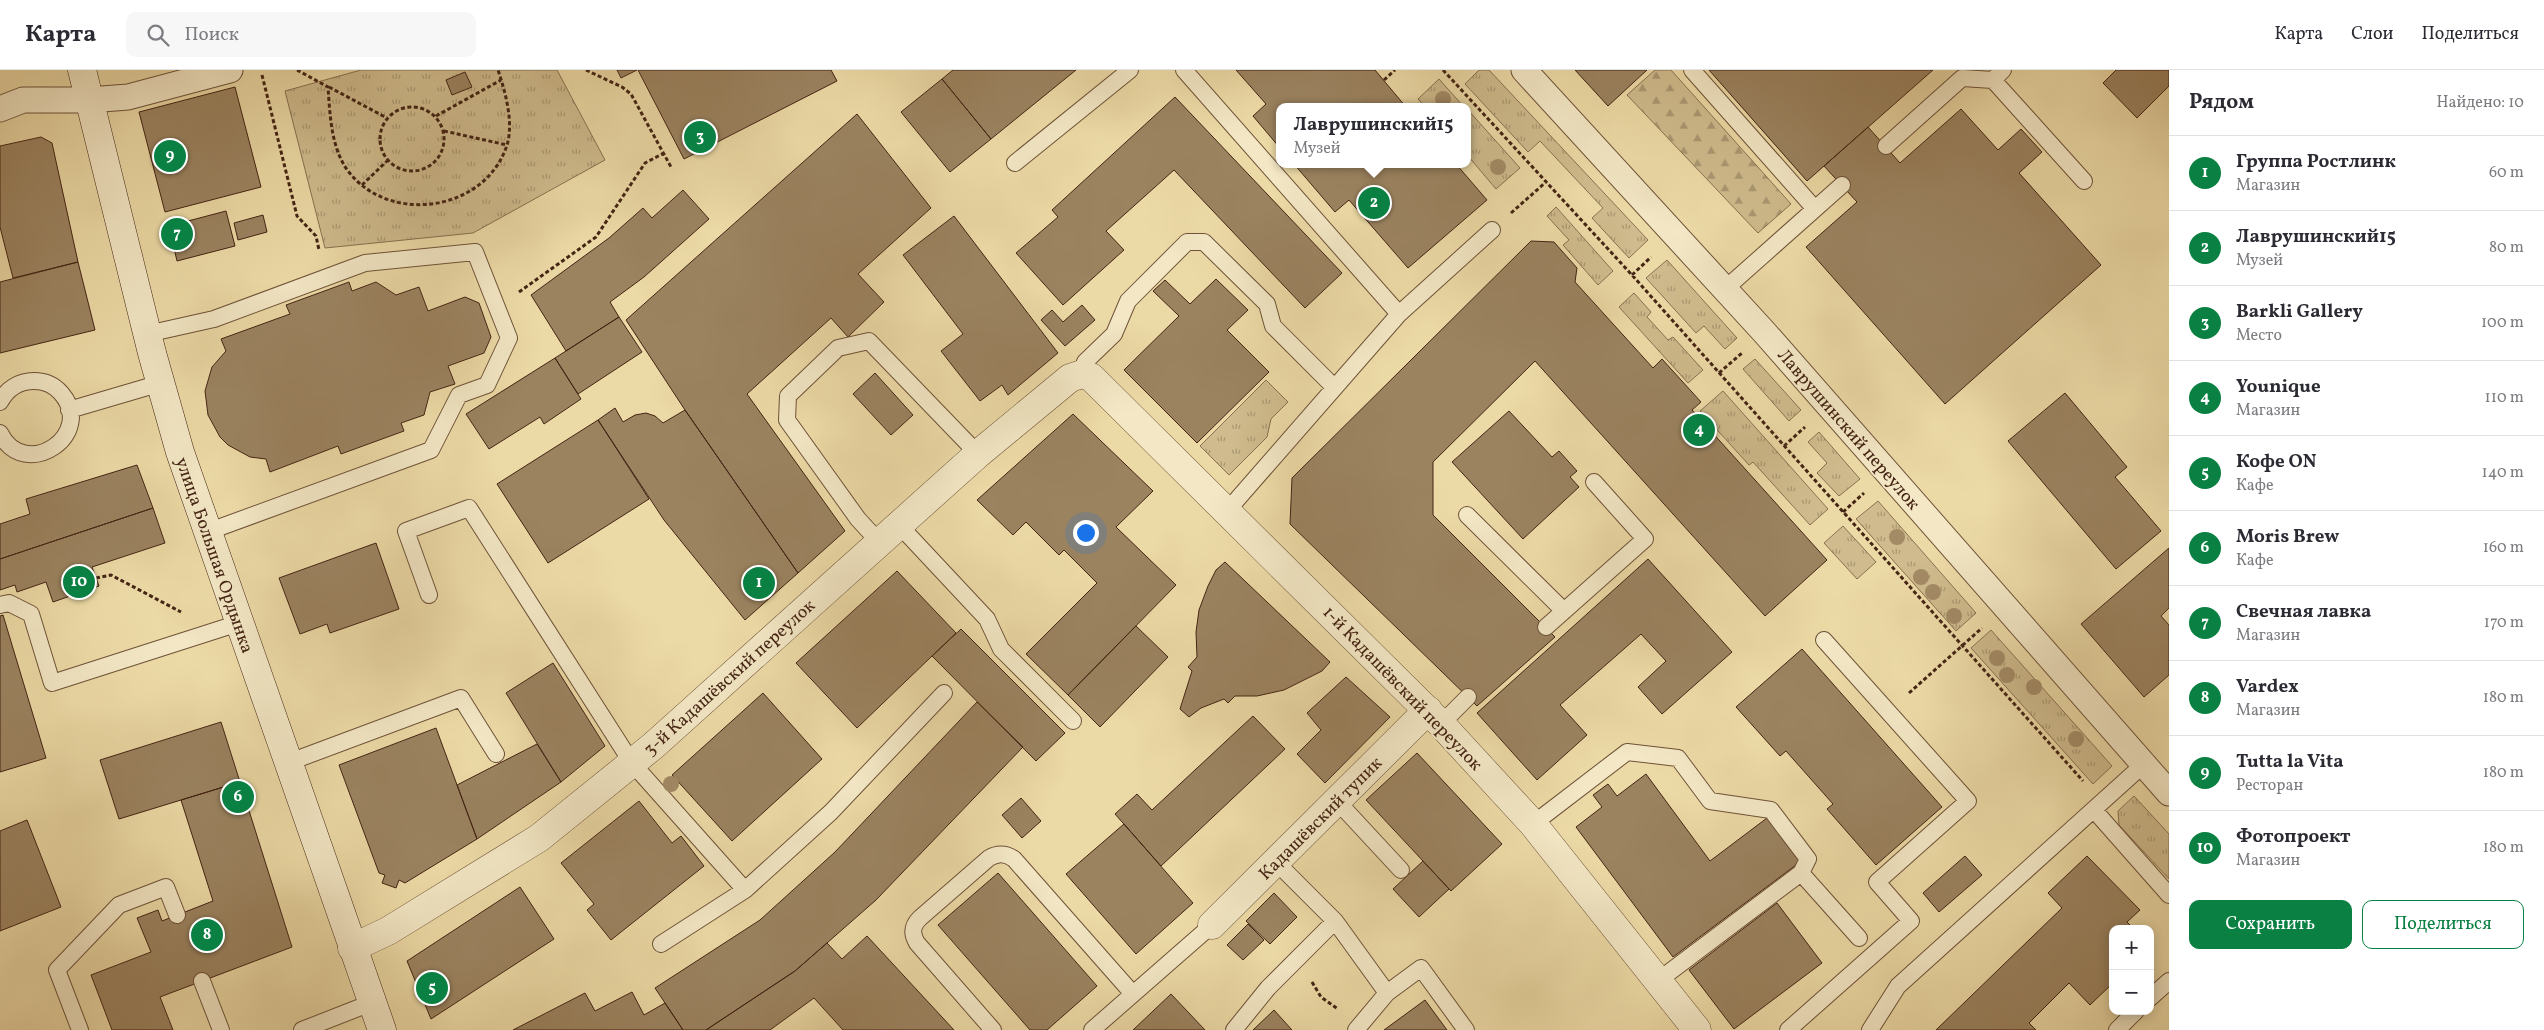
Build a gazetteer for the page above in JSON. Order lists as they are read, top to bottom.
{
  "streets": {
    "street": [
      "Лаврушинский переулок",
      "улица Большая Ордынка",
      "3-й Кадашёвский переулок",
      "1-й Кадашёвский переулок",
      "Кадашёвский тупик"
    ]
  },
  "crossings": [
    ["улица Большая Ордынка", "3-й Кадашёвский переулок"],
    ["3-й Кадашёвский переулок", "1-й Кадашёвский переулок"],
    ["1-й Кадашёвский переулок", "Кадашёвский тупик"]
  ],
  "page": {
    "header": "Карта",
    "search": "Поиск",
    "nav": ["Карта", "Слои", "Поделиться"],
    "heading": ["Рядом", "Найдено: 10"],
    "popup": ["Лаврушинский15", "Музей"],
    "pins": [
      "3",
      "9",
      "2",
      "7",
      "4",
      "10",
      "1",
      "6",
      "8",
      "5"
    ],
    "list": [
      {
        "mark": "1",
        "name": "Группа Ростлинк",
        "note": "Магазин",
        "value": "60 m"
      },
      {
        "mark": "2",
        "name": "Лаврушинский15",
        "note": "Музей",
        "value": "80 m"
      },
      {
        "mark": "3",
        "name": "Barkli Gallery",
        "note": "Место",
        "value": "100 m"
      },
      {
        "mark": "4",
        "name": "Younique",
        "note": "Магазин",
        "value": "110 m"
      },
      {
        "mark": "5",
        "name": "Кофе ON",
        "note": "Кафе",
        "value": "140 m"
      },
      {
        "mark": "6",
        "name": "Moris Brew",
        "note": "Кафе",
        "value": "160 m"
      },
      {
        "mark": "7",
        "name": "Свечная лавка",
        "note": "Магазин",
        "value": "170 m"
      },
      {
        "mark": "8",
        "name": "Vardex",
        "note": "Магазин",
        "value": "180 m"
      },
      {
        "mark": "9",
        "name": "Tutta la Vita",
        "note": "Ресторан",
        "value": "180 m"
      },
      {
        "mark": "10",
        "name": "Фотопроект",
        "note": "Магазин",
        "value": "180 m"
      }
    ],
    "buttons": ["Сохранить", "Поделиться"],
    "map_buttons": ["+", "−"]
  }
}
